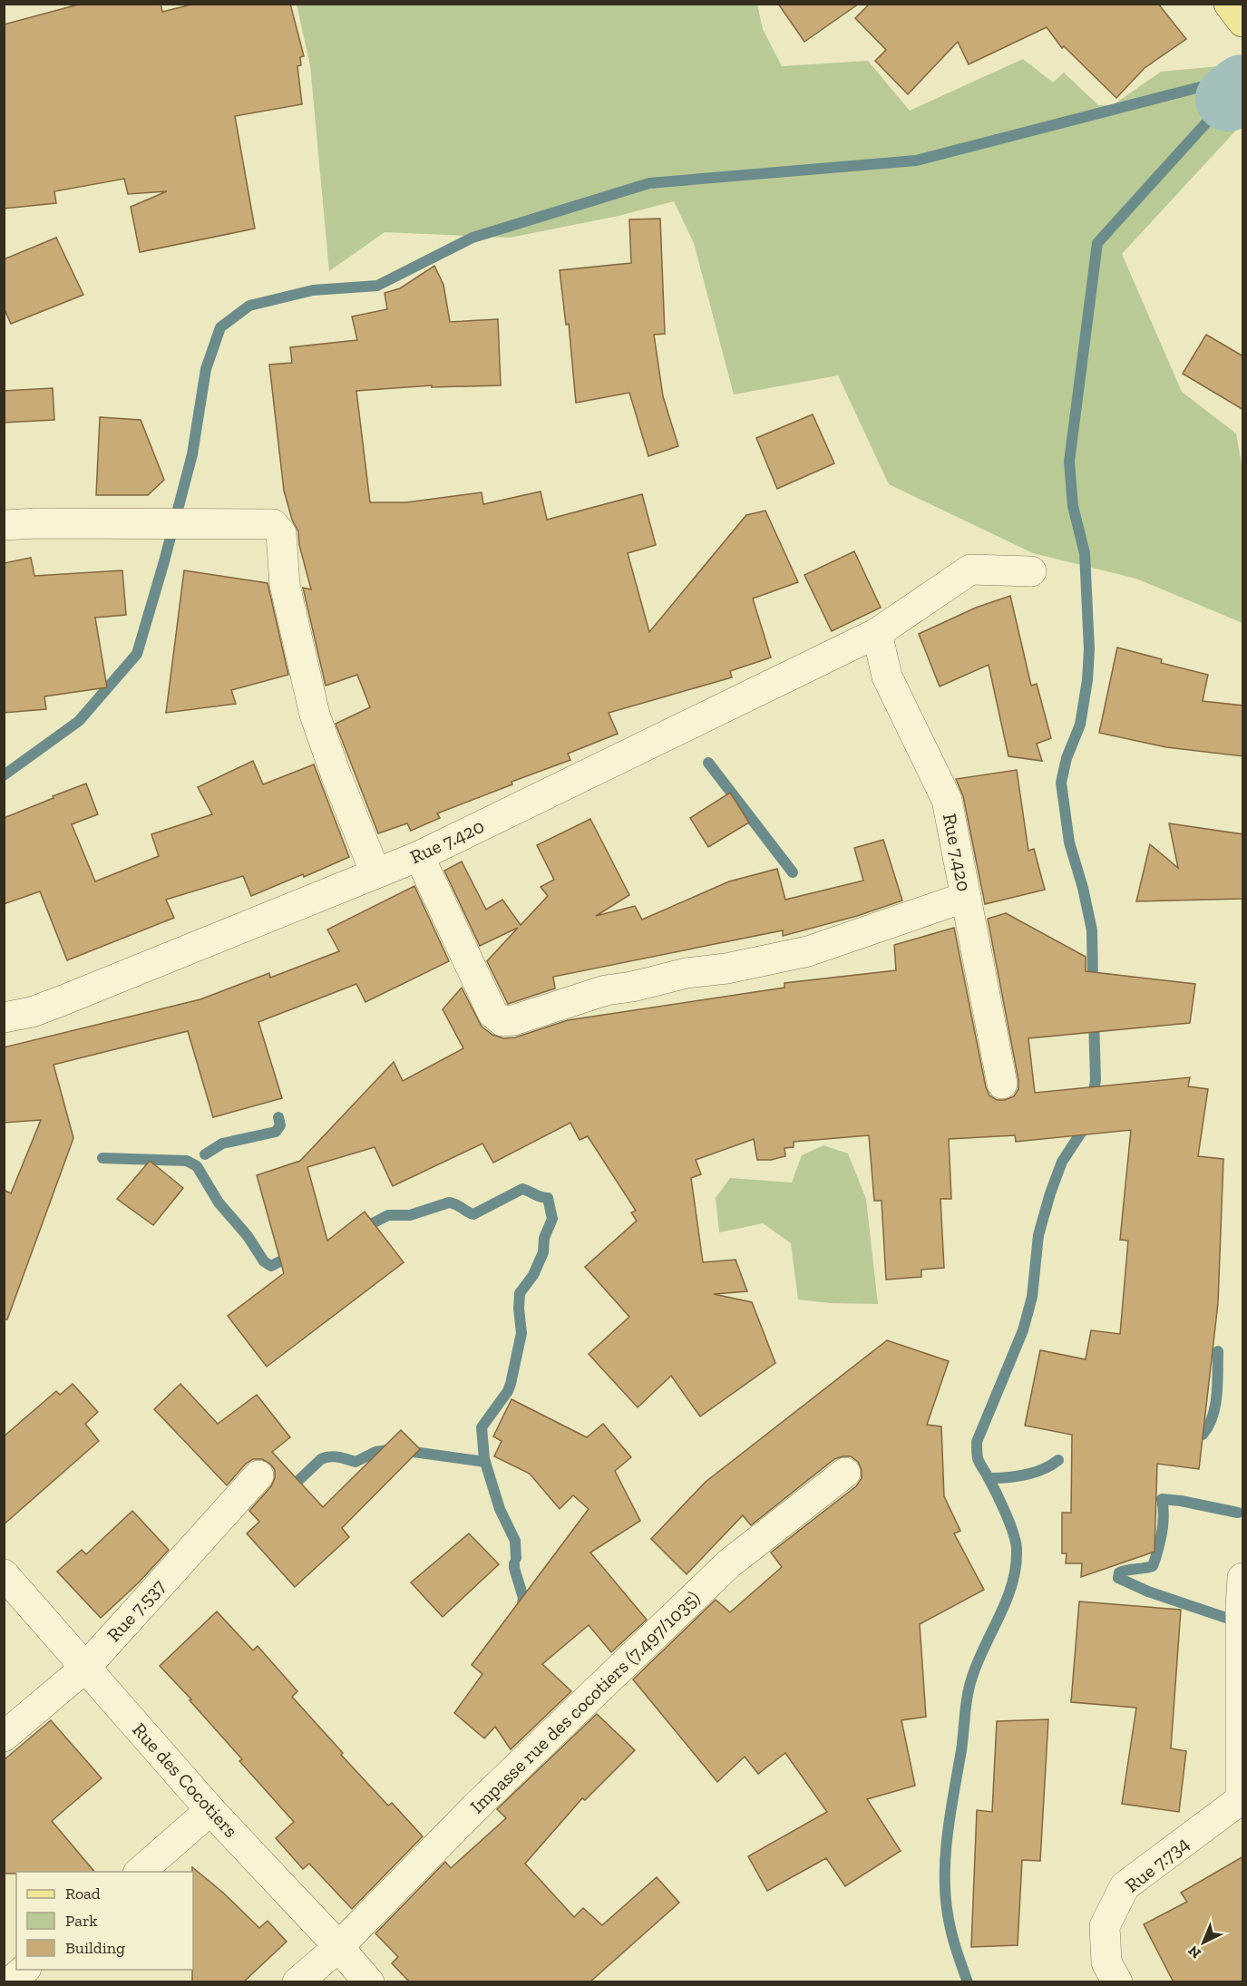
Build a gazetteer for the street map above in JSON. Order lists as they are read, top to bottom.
{
  "streets": {
    "street": [
      "Rue 7.420",
      "Rue 7.537",
      "Impasse rue des cocotiers (7.497/1035)",
      "Rue des Cocotiers",
      "Rue 7.734"
    ]
  },
  "crossings": [
    ["Rue 7.537", "Rue des Cocotiers"],
    ["Impasse rue des cocotiers (7.497/1035)", "Rue des Cocotiers"]
  ],
  "legend": ["Road", "Park", "Building"],
  "north": "bottom left"
}
